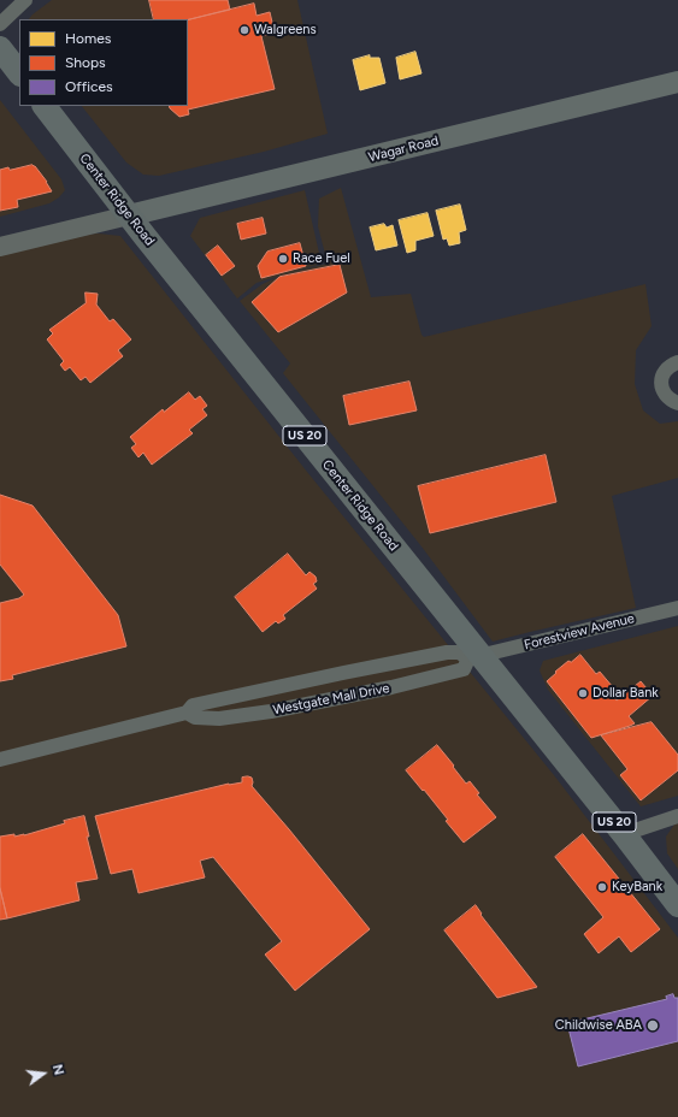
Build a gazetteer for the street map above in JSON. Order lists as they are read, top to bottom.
{
  "streets": {
    "main road": ["Wagar Road", "Center Ridge Road", "US 20"],
    "street": ["Forestview Avenue", "Westgate Mall Drive"]
  },
  "crossings": [
    ["Wagar Road", "Center Ridge Road"],
    ["Center Ridge Road", "Forestview Avenue"],
    ["Center Ridge Road", "Westgate Mall Drive"],
    ["Forestview Avenue", "Westgate Mall Drive"]
  ],
  "places": [
    "Walgreens",
    "Race Fuel",
    "Dollar Bank",
    "KeyBank",
    "Childwise ABA"
  ],
  "legend": ["Homes", "Shops", "Offices"],
  "north": "right"
}
